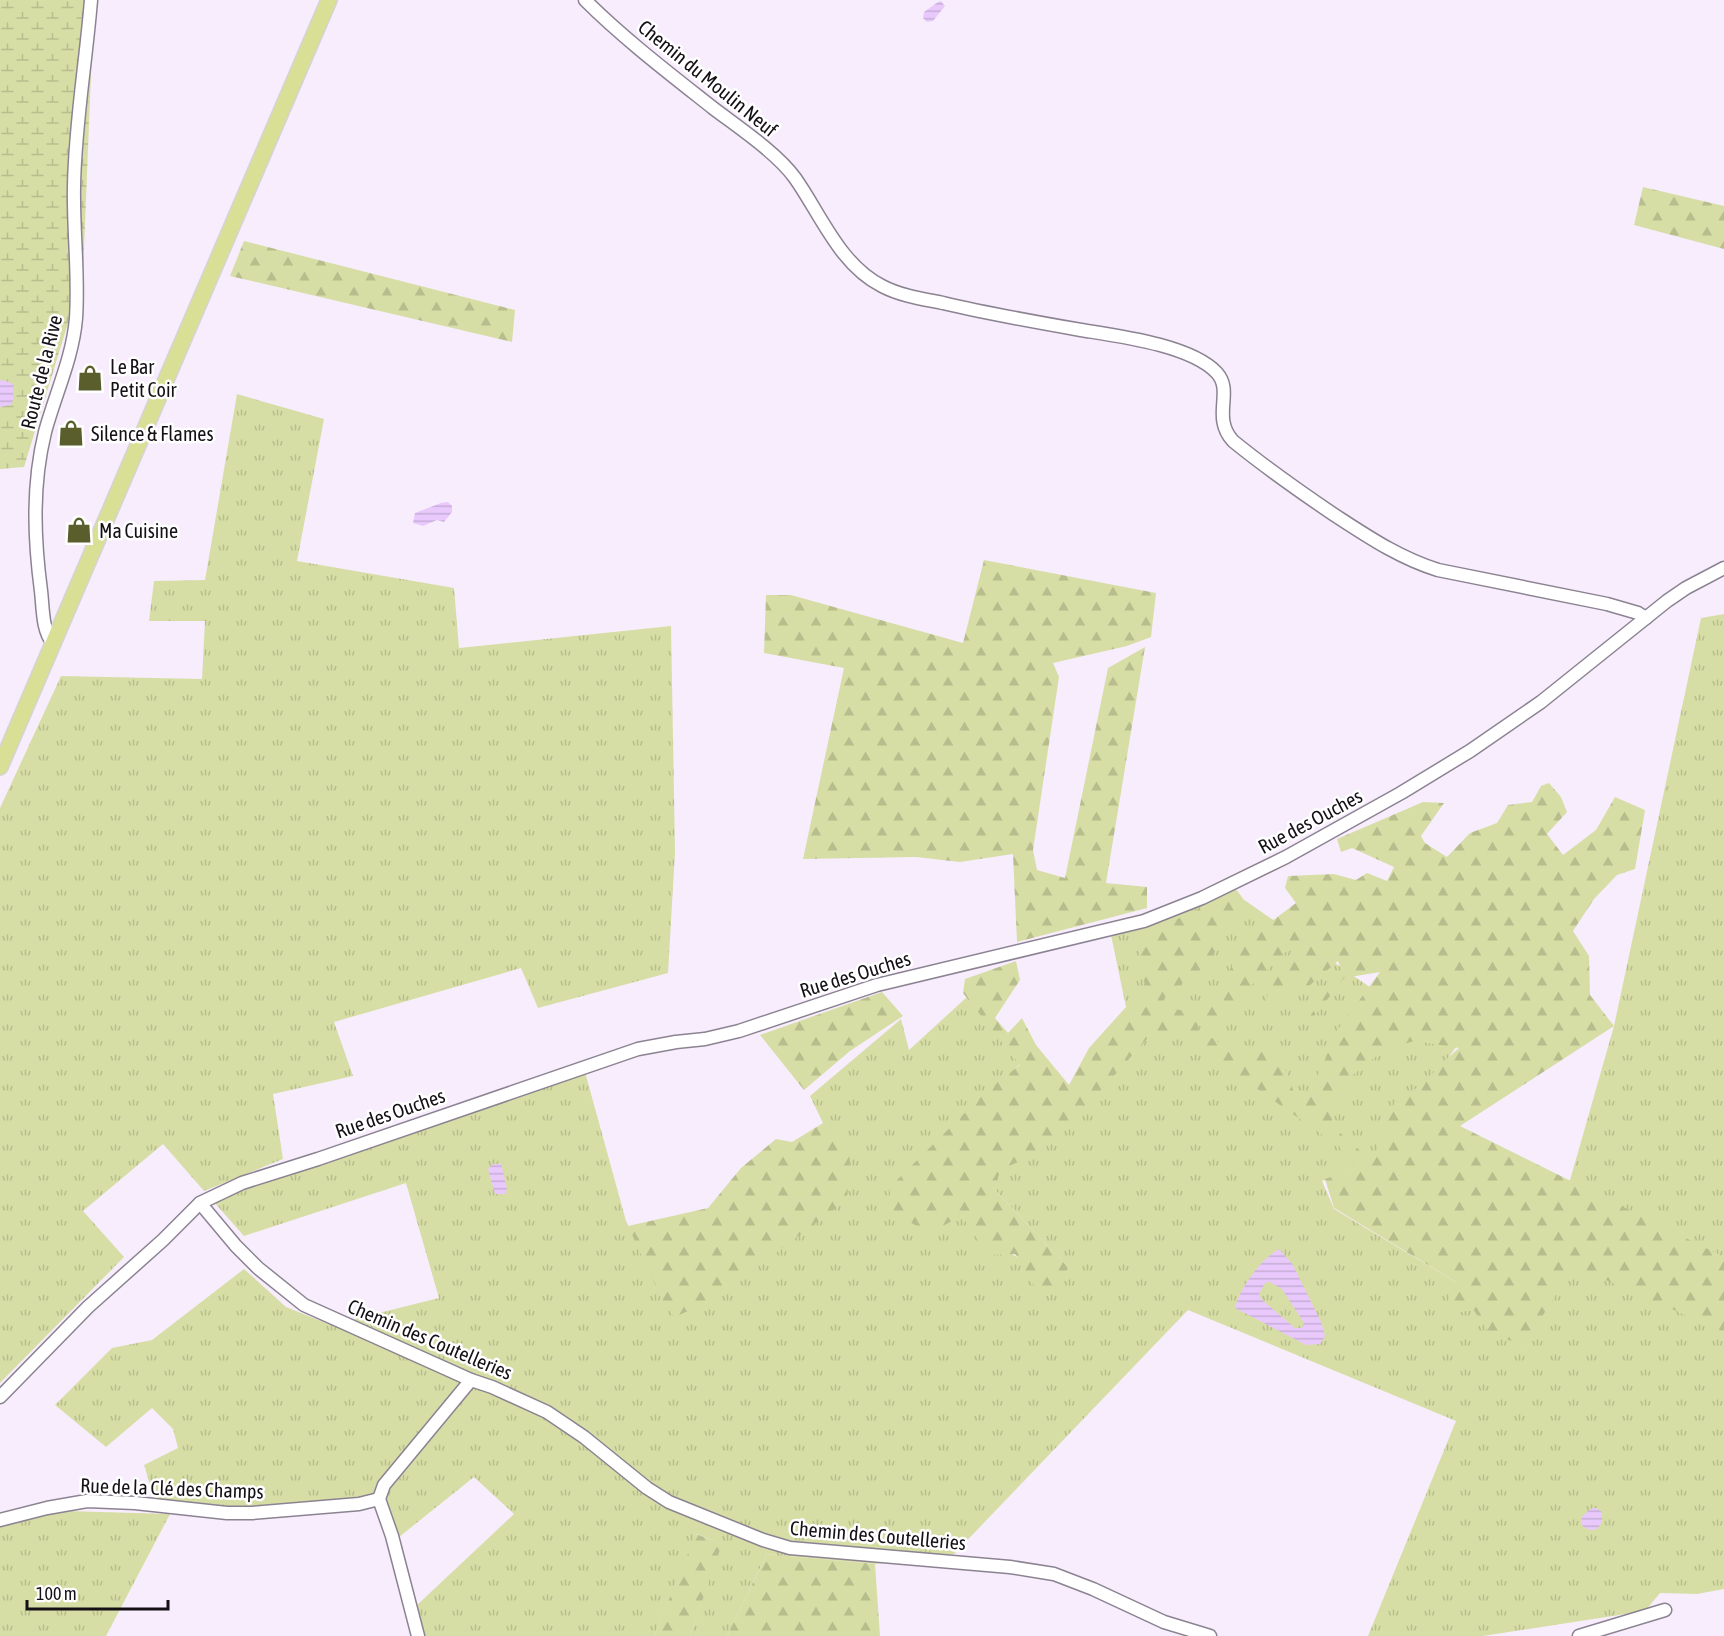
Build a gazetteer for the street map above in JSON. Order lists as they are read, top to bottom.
{
  "streets": {
    "street": [
      "Chemin du Moulin Neuf",
      "Route de la Rive",
      "Rue des Ouches",
      "Chemin des Coutelleries",
      "Rue de la Clé des Champs"
    ]
  },
  "crossings": [
    ["Chemin du Moulin Neuf", "Rue des Ouches"],
    ["Rue des Ouches", "Chemin des Coutelleries"]
  ],
  "places": {
    "shop": ["Le Bar Petit Coir", "Silence & Flames", "Ma Cuisine"]
  },
  "scale_bar": "100 m"
}
